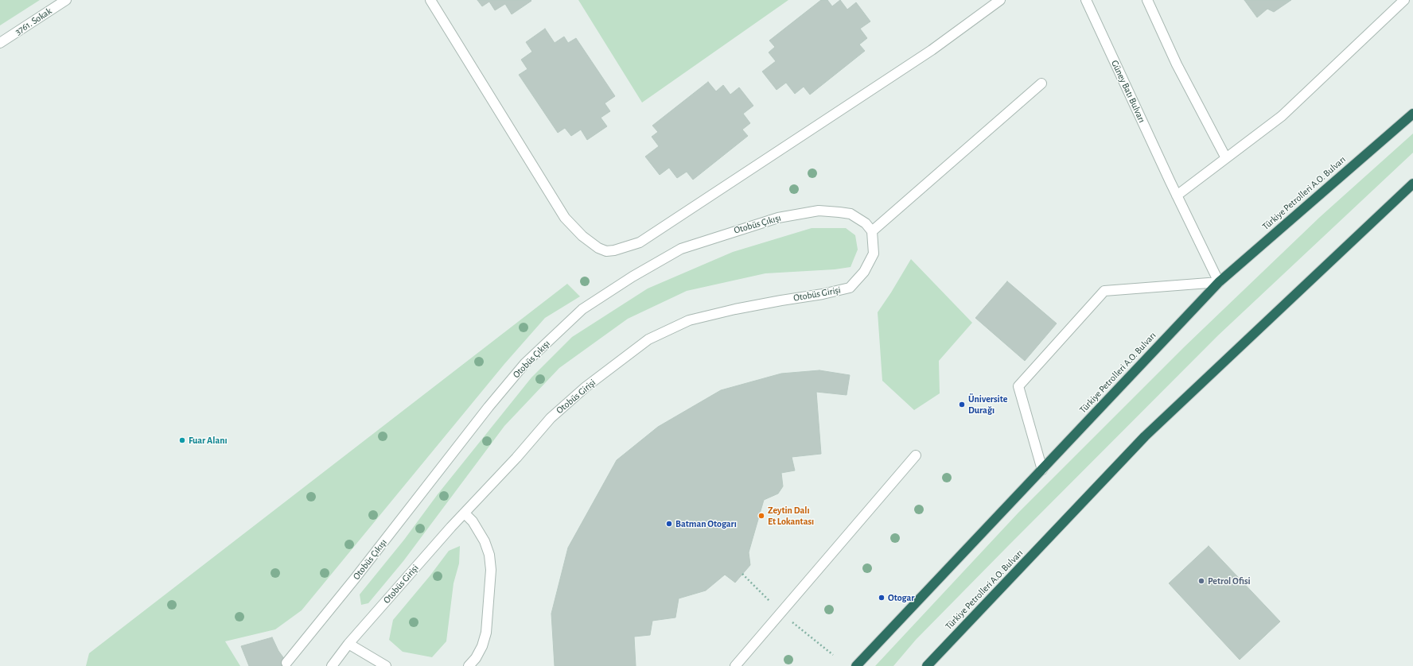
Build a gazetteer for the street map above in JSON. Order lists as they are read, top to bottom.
{
  "streets": {
    "highway": ["Türkiye Petrolleri A.O. Bulvarı"],
    "street": [
      "3761. Sokak",
      "Güney Batı Bulvarı",
      "Otobüs Çıkışı",
      "Otobüs Girişi"
    ]
  },
  "crossings": [
    ["Güney Batı Bulvarı", "Türkiye Petrolleri A.O. Bulvarı"],
    ["Otobüs Çıkışı", "Otobüs Girişi"]
  ],
  "places": [
    "Üniversite Durağı",
    "Fuar Alanı",
    "Zeytin Dalı Et Lokantası",
    "Batman Otogarı",
    "Petrol Ofisi",
    "Otogar"
  ]
}
